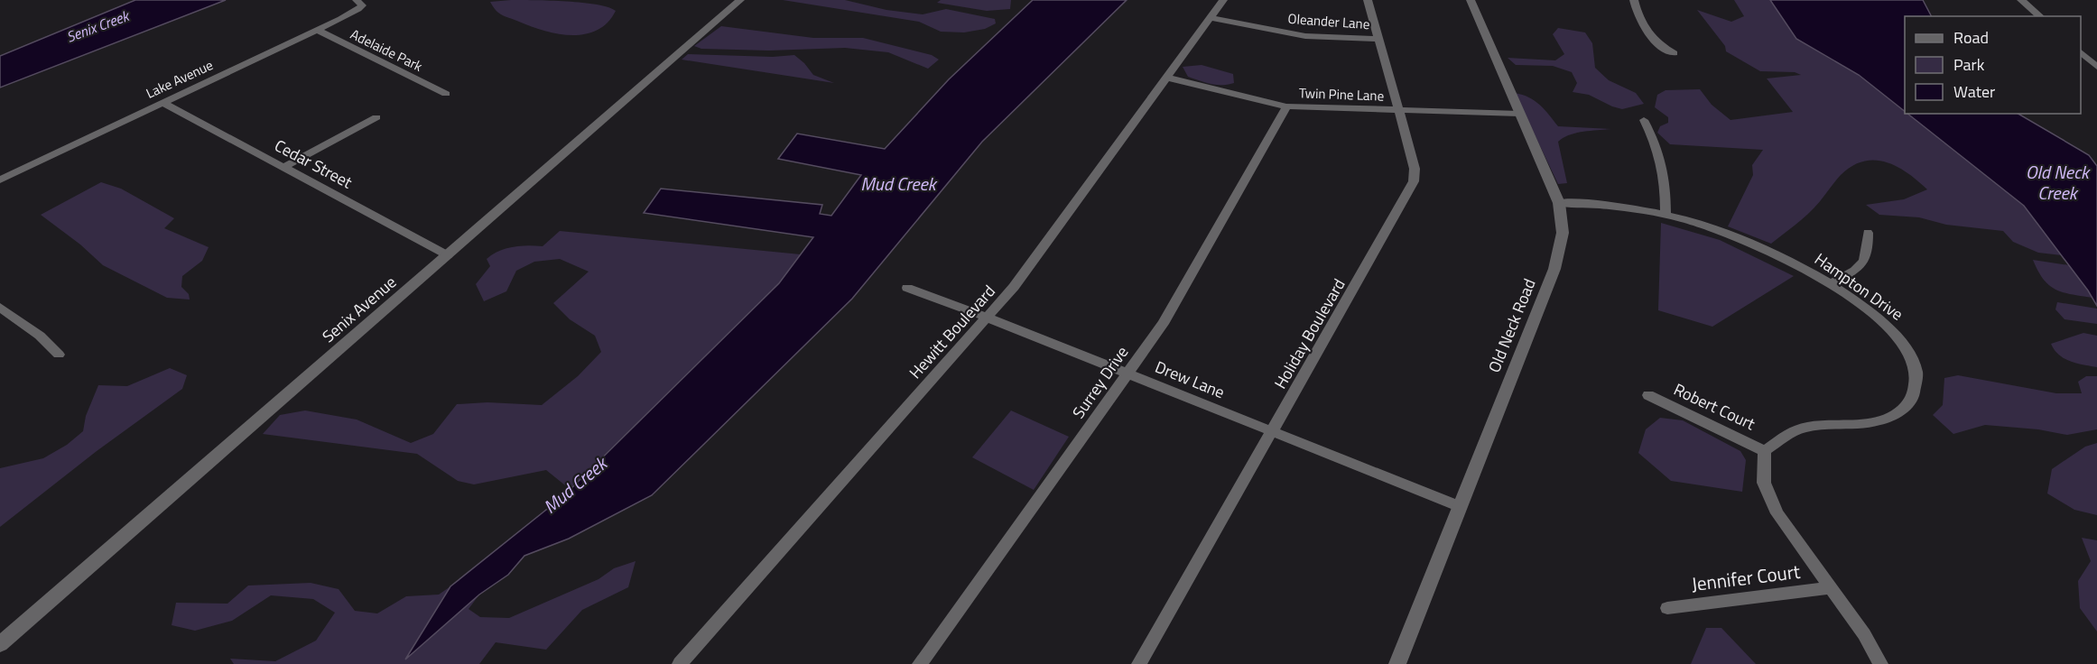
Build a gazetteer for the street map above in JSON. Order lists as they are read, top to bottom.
{
  "streets": {
    "street": [
      "Oleander Lane",
      "Adelaide Park",
      "Lake Avenue",
      "Twin Pine Lane",
      "Cedar Street",
      "Hampton Drive",
      "Senix Avenue",
      "Old Neck Road",
      "Hewitt Boulevard",
      "Holiday Boulevard",
      "Drew Lane",
      "Surrey Drive",
      "Robert Court",
      "Jennifer Court"
    ]
  },
  "crossings": [
    ["Oleander Lane", "Hewitt Boulevard"],
    ["Oleander Lane", "Holiday Boulevard"],
    ["Adelaide Park", "Lake Avenue"],
    ["Lake Avenue", "Cedar Street"],
    ["Twin Pine Lane", "Old Neck Road"],
    ["Twin Pine Lane", "Hewitt Boulevard"],
    ["Twin Pine Lane", "Holiday Boulevard"],
    ["Twin Pine Lane", "Surrey Drive"],
    ["Cedar Street", "Senix Avenue"],
    ["Hampton Drive", "Old Neck Road"],
    ["Hampton Drive", "Robert Court"],
    ["Old Neck Road", "Drew Lane"],
    ["Hewitt Boulevard", "Drew Lane"],
    ["Holiday Boulevard", "Drew Lane"],
    ["Drew Lane", "Surrey Drive"]
  ],
  "water": ["Senix Creek", "Old Neck Creek", "Mud Creek"],
  "legend": ["Road", "Park", "Water"]
}
